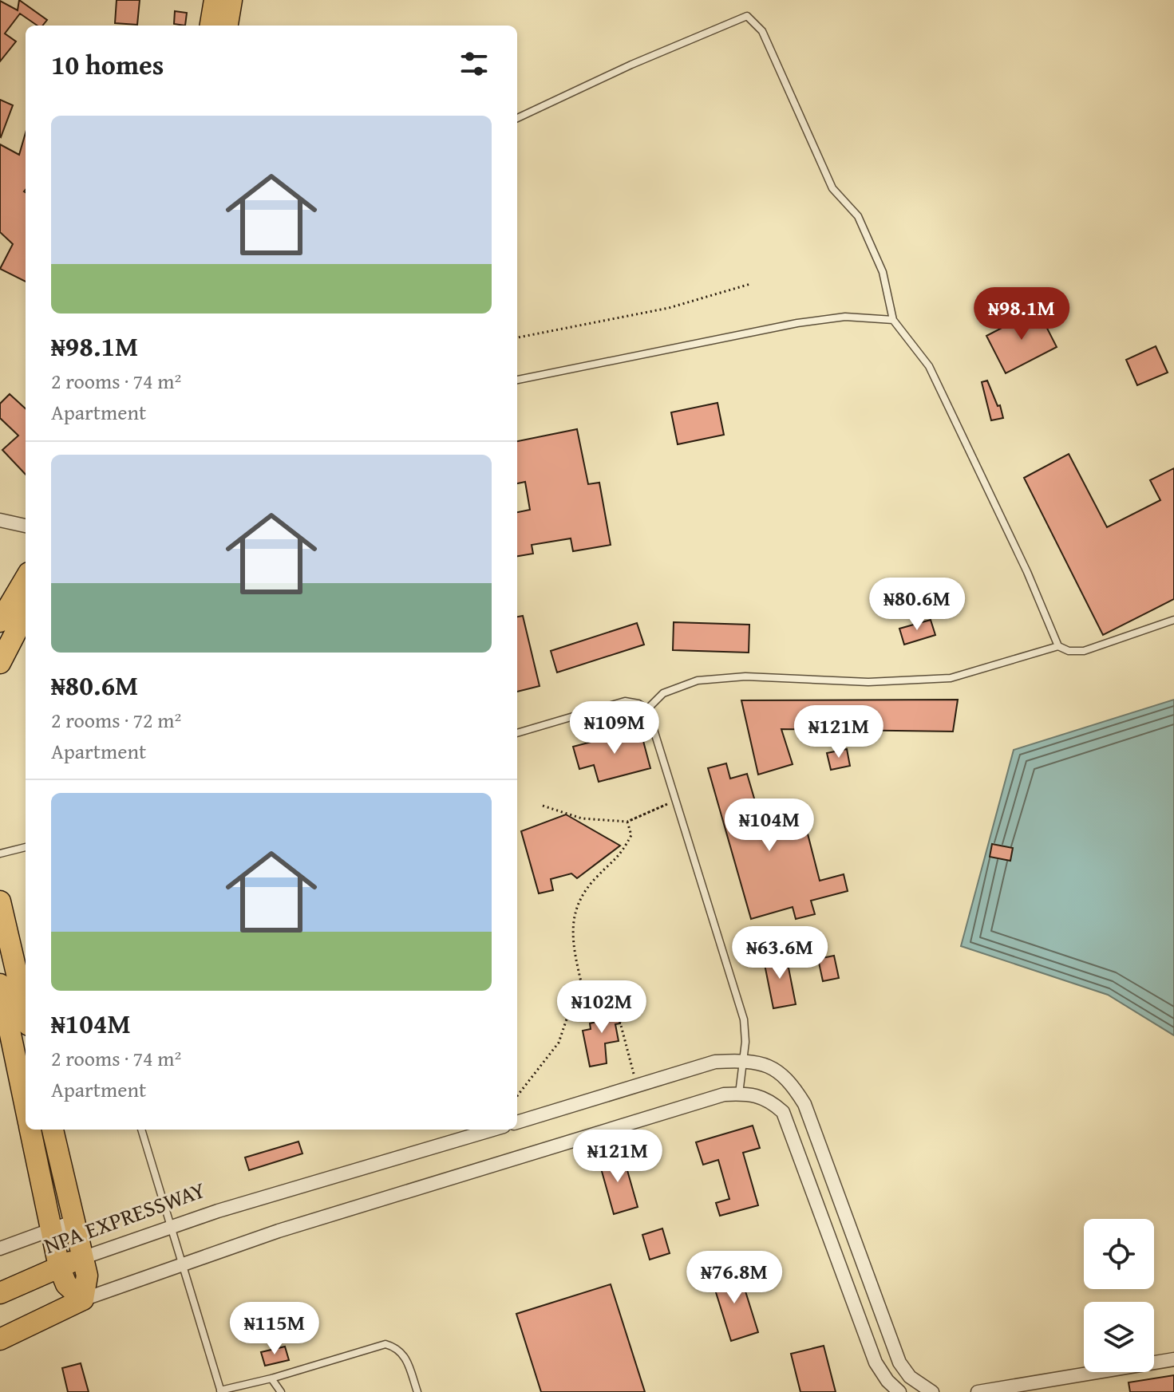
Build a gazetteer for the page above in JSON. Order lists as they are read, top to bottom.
{
  "streets": {
    "main road": ["NPA EXPRESSWAY"]
  },
  "page": {
    "heading": "10 homes",
    "list": [
      {
        "name": "₦98.1M",
        "note": "2 rooms · 74 m² · Apartment"
      },
      {
        "name": "₦80.6M",
        "note": "2 rooms · 72 m² · Apartment"
      },
      {
        "name": "₦104M",
        "note": "2 rooms · 74 m² · Apartment"
      }
    ],
    "price": [
      "₦98.1M",
      "₦80.6M",
      "₦109M",
      "₦121M",
      "₦104M",
      "₦63.6M",
      "₦102M",
      "₦121M",
      "₦76.8M",
      "₦115M"
    ]
  }
}
